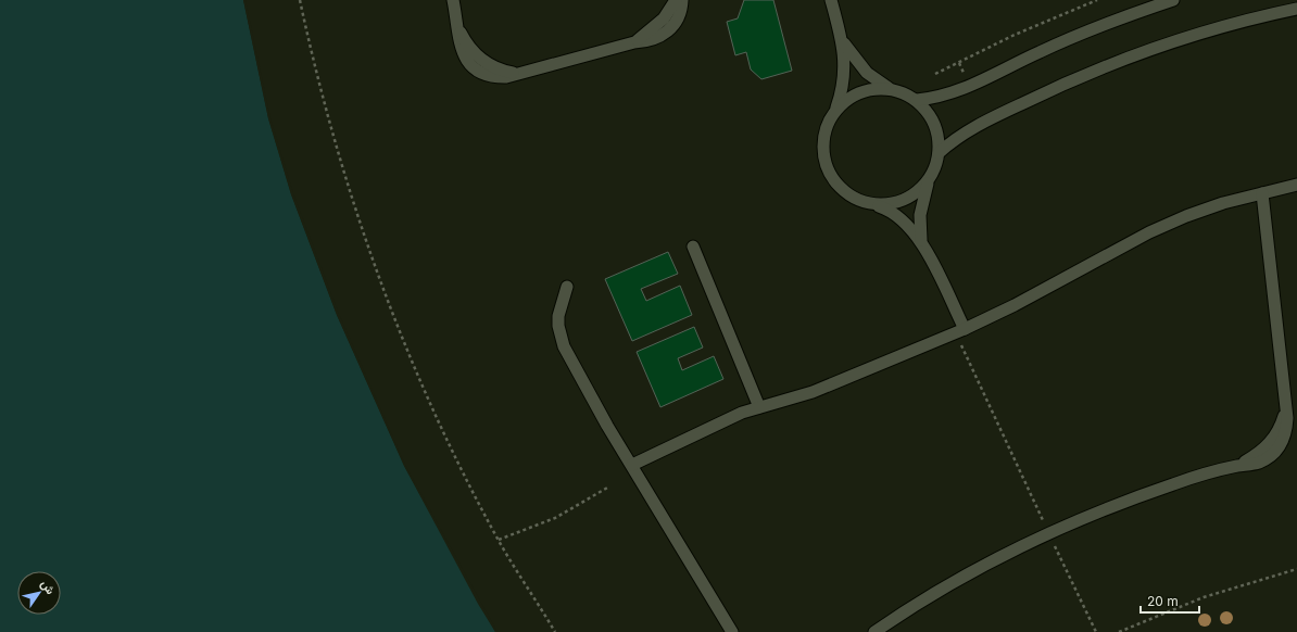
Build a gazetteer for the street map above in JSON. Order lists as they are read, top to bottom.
{
  "scale_bar": "20 m",
  "north": "top right"
}
